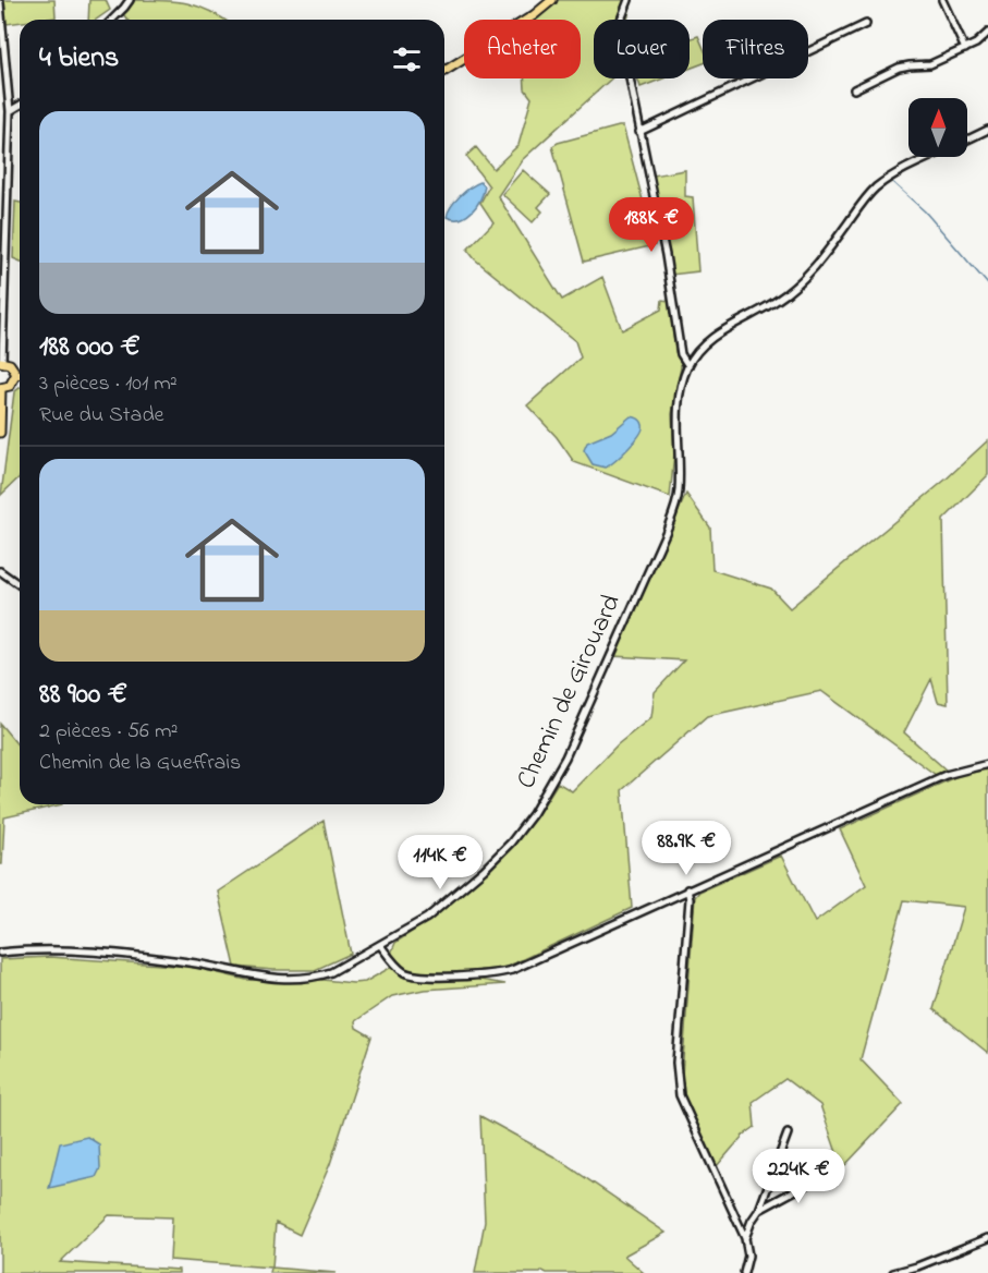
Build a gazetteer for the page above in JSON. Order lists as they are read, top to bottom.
{
  "streets": {
    "street": ["Chemin de Girouard"]
  },
  "north": "top",
  "page": {
    "chip": ["Acheter", "Louer", "Filtres"],
    "heading": "4 biens",
    "list": [
      {
        "name": "188 000 €",
        "note": "3 pièces · 101 m² · Rue du Stade"
      },
      {
        "name": "88 900 €",
        "note": "2 pièces · 56 m² · Chemin de la Gueffrais"
      }
    ],
    "price": [
      "188K €",
      "88.9K €",
      "114K €",
      "224K €"
    ]
  }
}
